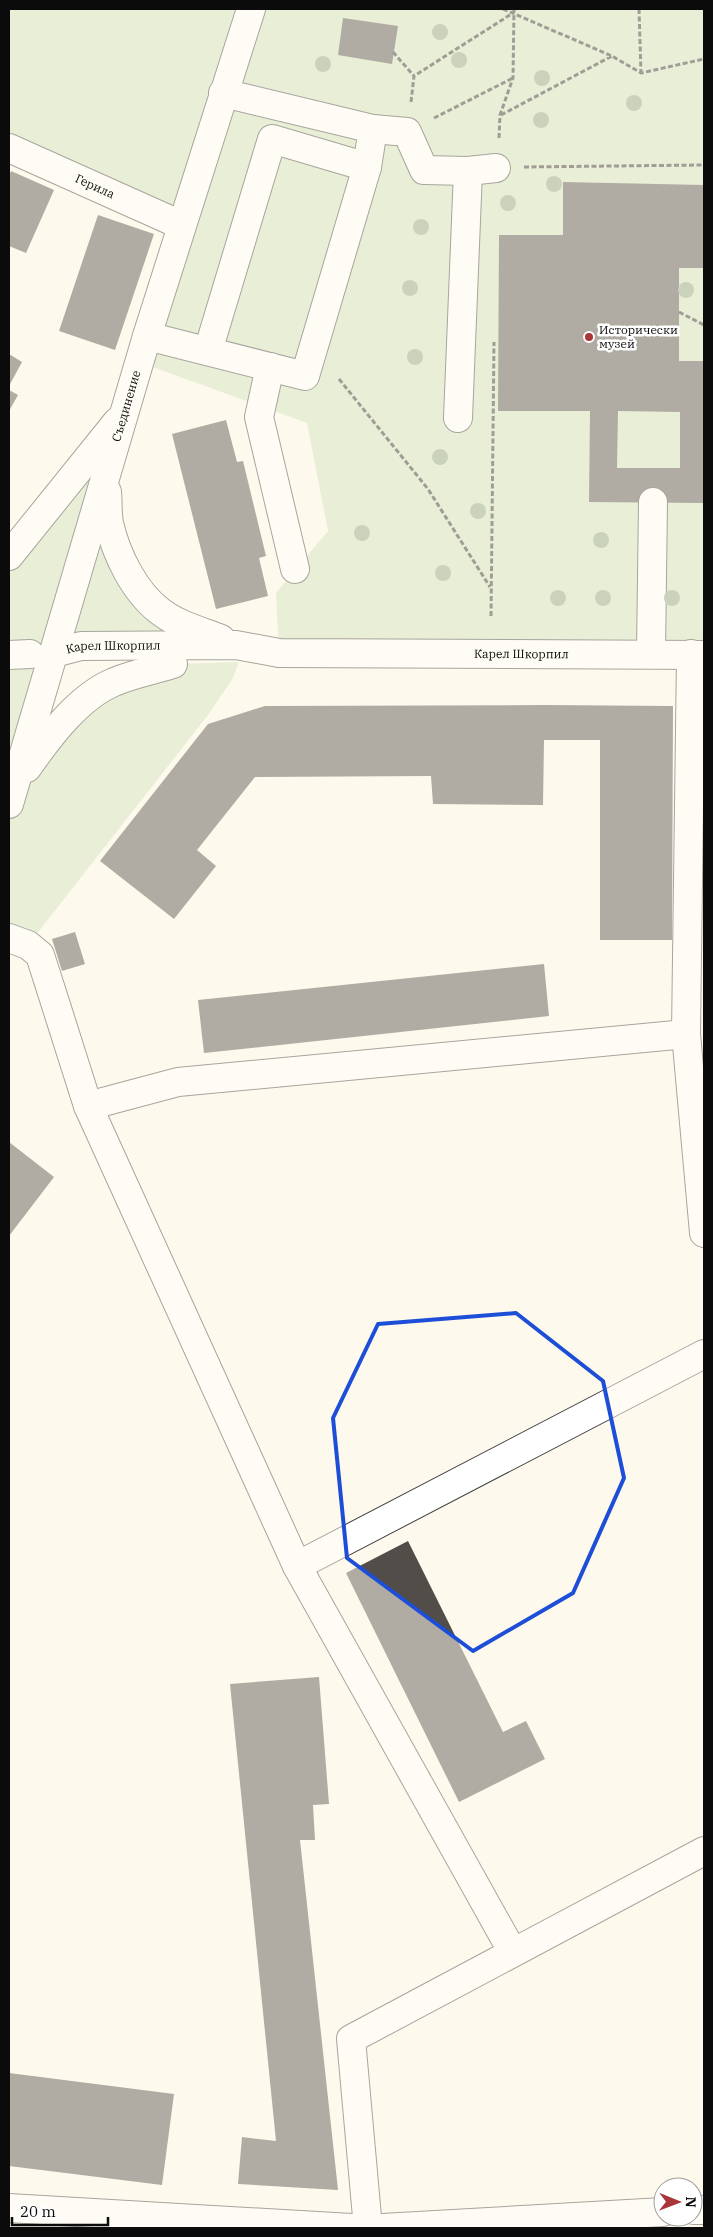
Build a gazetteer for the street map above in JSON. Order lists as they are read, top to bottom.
{
  "streets": {
    "street": ["Герила", "Съединение", "Карел Шкорпил"]
  },
  "crossings": [
    ["Герила", "Съединение"],
    ["Съединение", "Карел Шкорпил"]
  ],
  "places": ["Исторически музей"],
  "scale_bar": "20 m",
  "north": "right"
}
